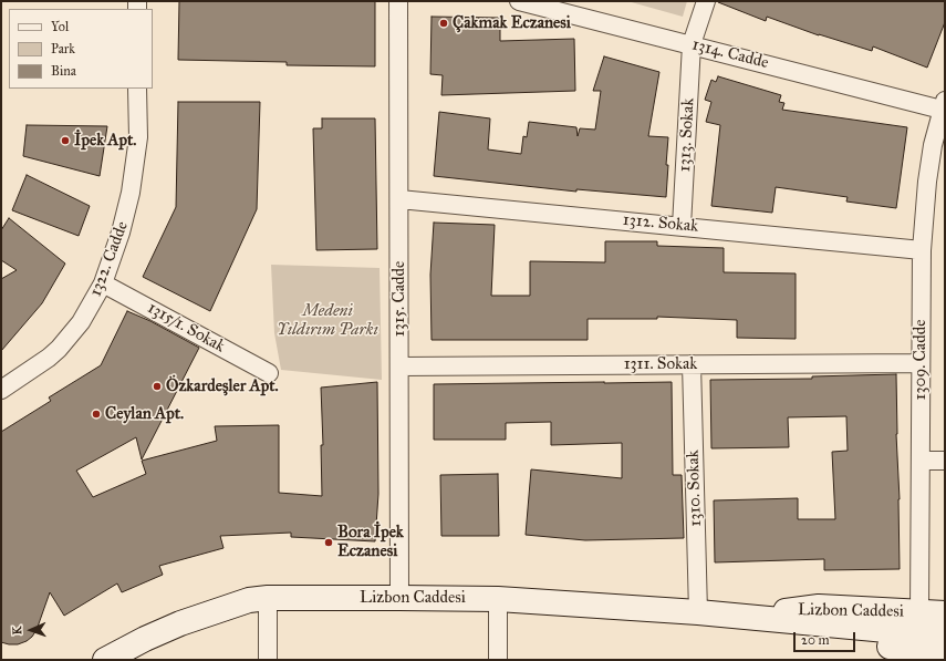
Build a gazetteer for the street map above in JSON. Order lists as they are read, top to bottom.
{
  "streets": {
    "main road": ["Lizbon Caddesi"],
    "street": [
      "1314. Cadde",
      "1313. Sokak",
      "1312. Sokak",
      "1322. Cadde",
      "1315. Cadde",
      "1315/1. Sokak",
      "1309. Cadde",
      "1311. Sokak",
      "1310. Sokak"
    ]
  },
  "crossings": [
    ["1314. Cadde", "1313. Sokak"],
    ["1314. Cadde", "1309. Cadde"],
    ["1313. Sokak", "1312. Sokak"],
    ["1312. Sokak", "1315. Cadde"],
    ["1312. Sokak", "1309. Cadde"],
    ["1322. Cadde", "1315/1. Sokak"],
    ["1315. Cadde", "1311. Sokak"],
    ["1315. Cadde", "Lizbon Caddesi"],
    ["1309. Cadde", "1311. Sokak"],
    ["1309. Cadde", "Lizbon Caddesi"],
    ["1311. Sokak", "1310. Sokak"],
    ["1310. Sokak", "Lizbon Caddesi"]
  ],
  "parks": ["Medeni Yıldırım Parkı"],
  "places": [
    "Çakmak Eczanesi",
    "İpek Apt.",
    "Özkardeşler Apt.",
    "Ceylan Apt.",
    "Bora İpek Eczanesi"
  ],
  "legend": ["Yol", "Park", "Bina"],
  "scale_bar": "20 m",
  "north": "left"
}
